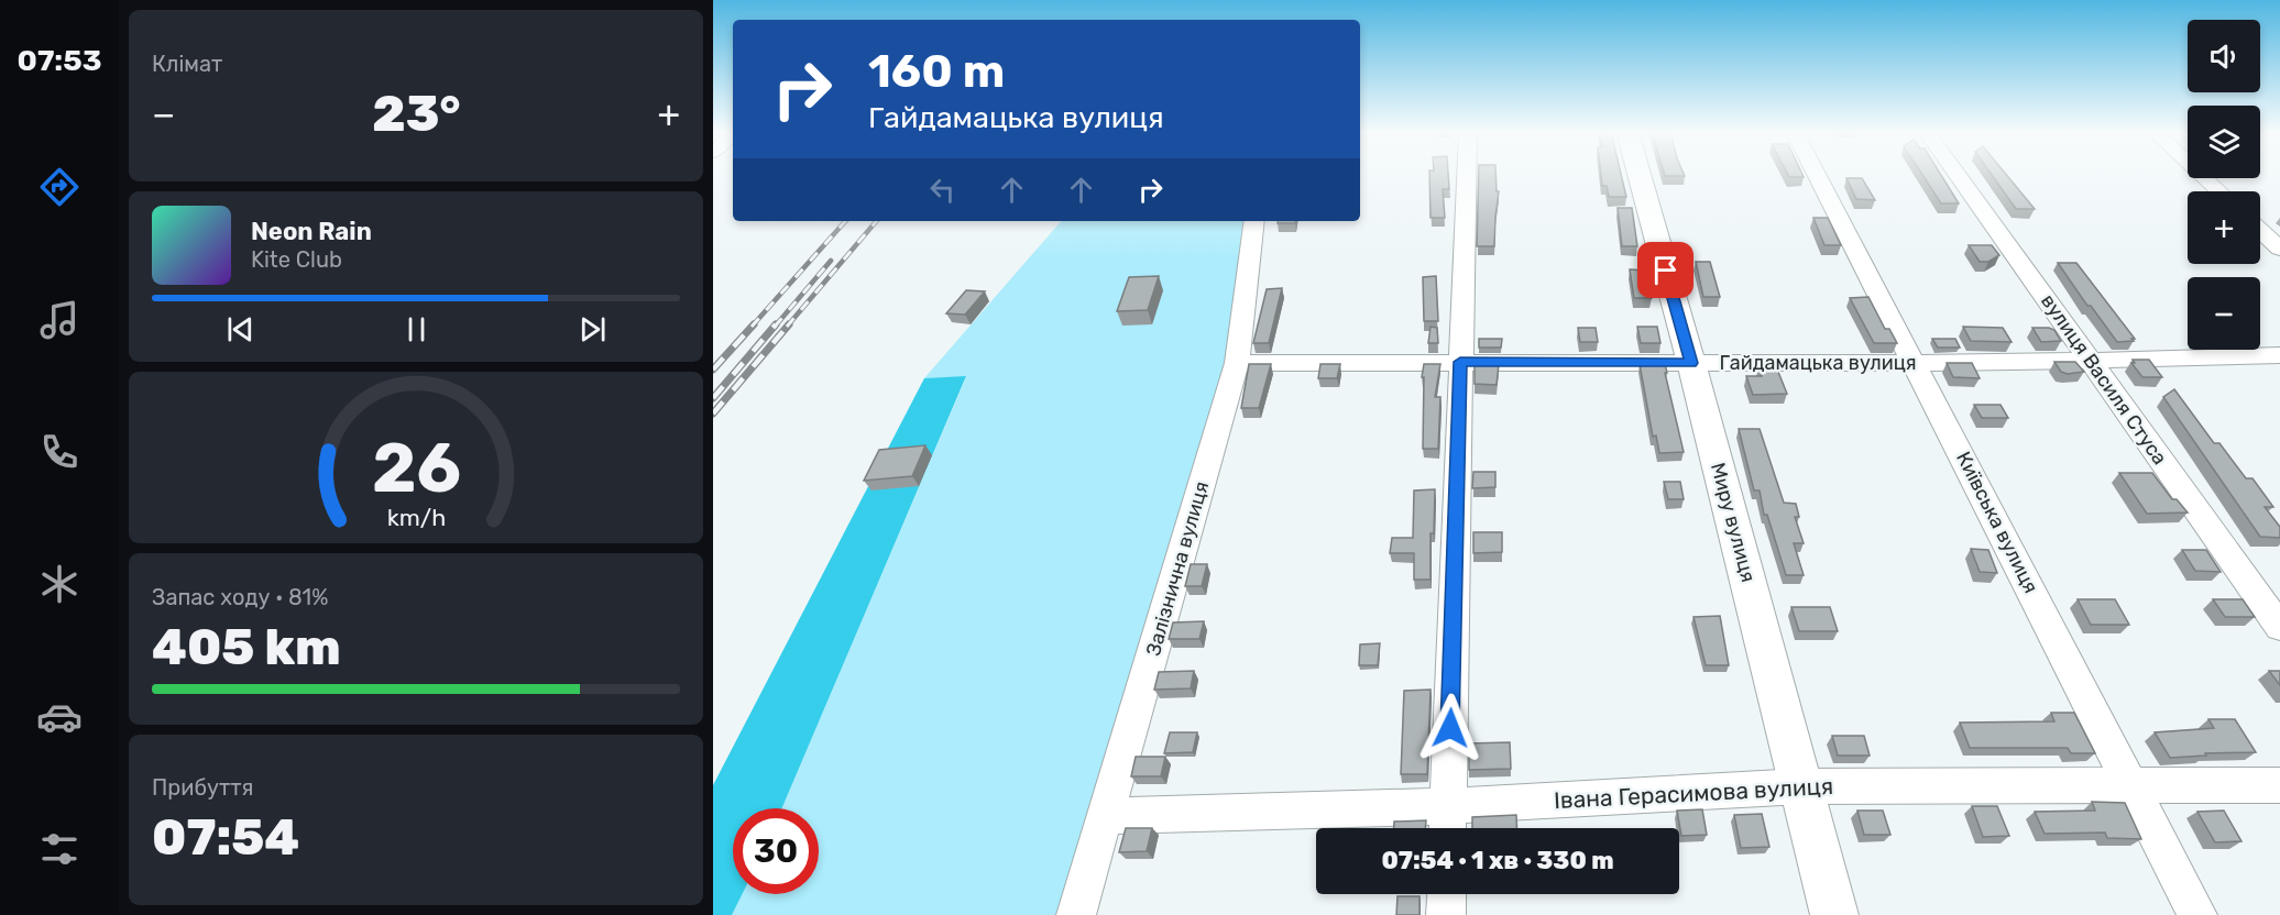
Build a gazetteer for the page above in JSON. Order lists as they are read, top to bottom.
{
  "streets": {
    "main road": ["Миру вулиця"],
    "street": [
      "Гайдамацька вулиця",
      "вулиця Василя Стуса",
      "Київська вулиця",
      "Залізнична вулиця",
      "Івана Герасимова вулиця"
    ]
  },
  "crossings": [
    ["Гайдамацька вулиця", "вулиця Василя Стуса"],
    ["Гайдамацька вулиця", "Миру вулиця"],
    ["Гайдамацька вулиця", "Київська вулиця"],
    ["Гайдамацька вулиця", "Залізнична вулиця"],
    ["Миру вулиця", "Івана Герасимова вулиця"],
    ["Київська вулиця", "Івана Герасимова вулиця"],
    ["Залізнична вулиця", "Івана Герасимова вулиця"]
  ],
  "page": {
    "tabs": "07:53",
    "tile": [
      "Клімат",
      ["Запас ходу · 81%", "405 km"],
      ["Прибуття", "07:54"]
    ],
    "map_buttons": ["+", "−"],
    "turn": ["160 m", "Гайдамацька вулиця"],
    "heat": ["−", "23°", "+"],
    "song": ["Neon Rain", "Kite Club"],
    "limit": "30",
    "trip": "07:54 · 1 хв · 330 m",
    "gauge": ["26", "km/h"]
  }
}
